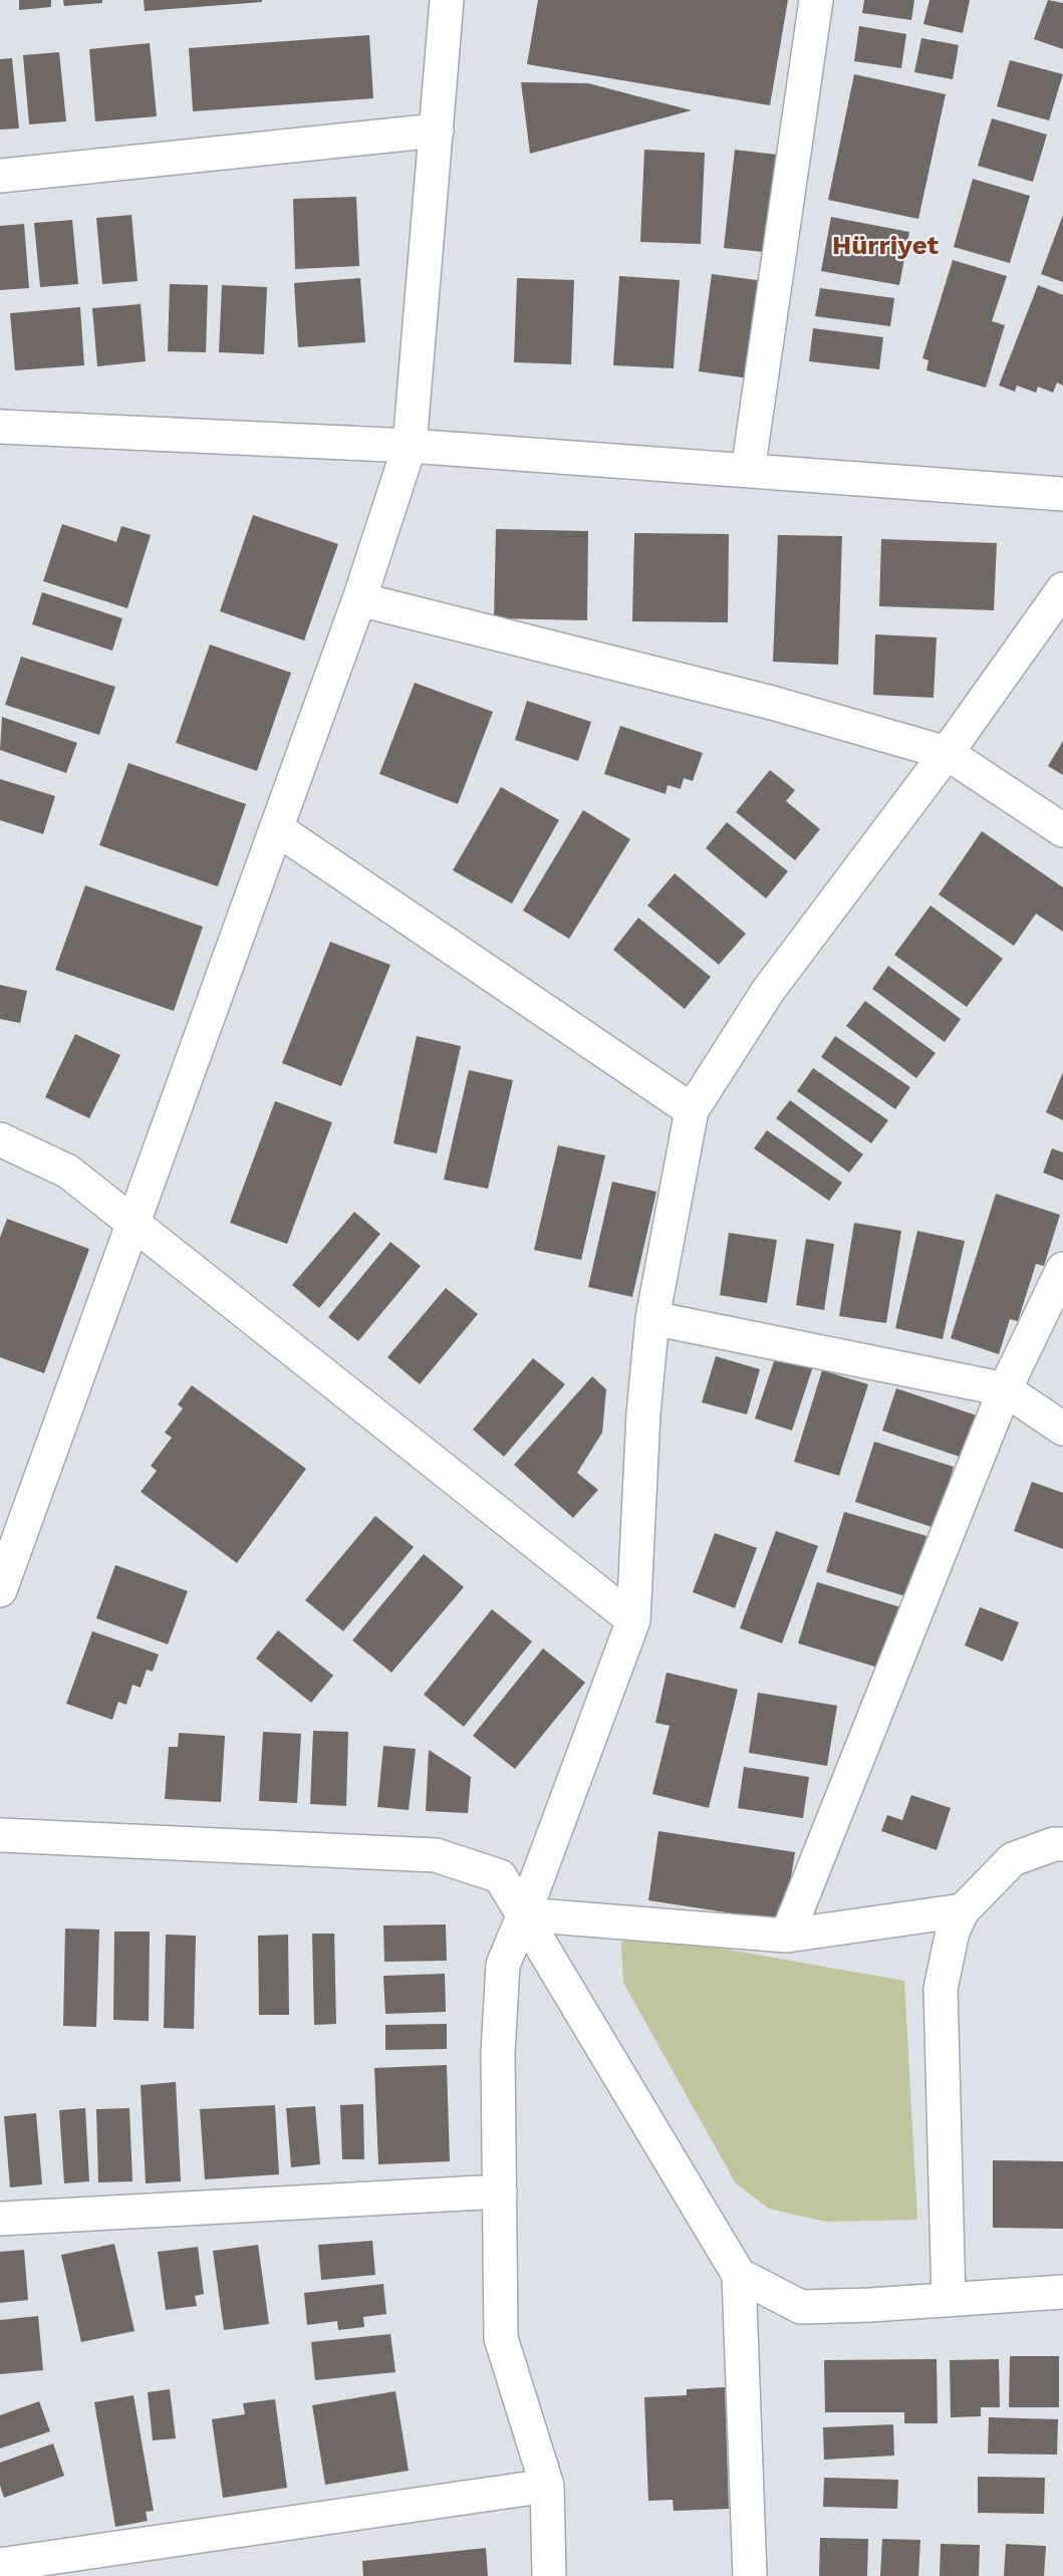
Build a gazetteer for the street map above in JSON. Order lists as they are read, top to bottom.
{
  "districts": ["Hürriyet"]
}
